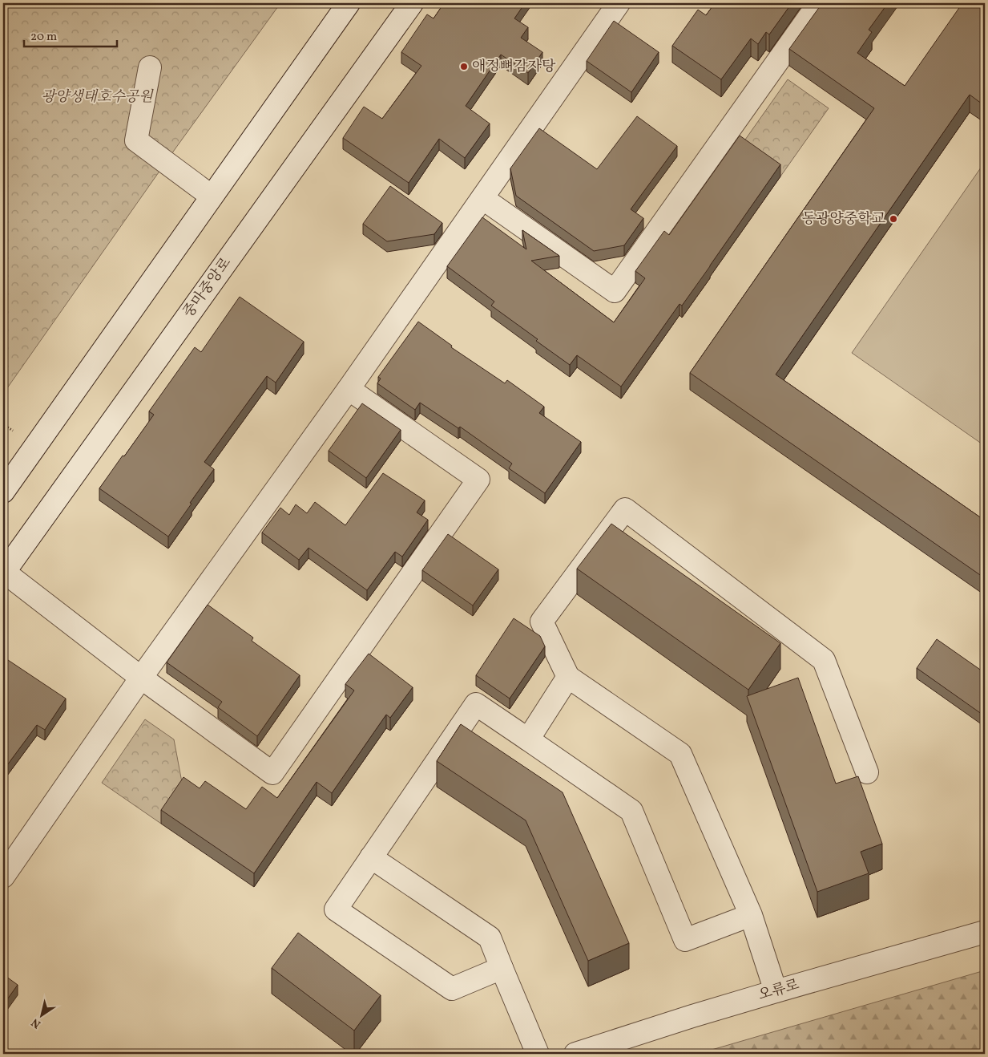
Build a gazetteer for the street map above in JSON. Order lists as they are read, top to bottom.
{
  "streets": {
    "street": ["중마중앙로", "오류로"]
  },
  "parks": ["광양생태호수공원"],
  "places": ["애정뼈감자탕", "동광양중학교"],
  "scale_bar": "20 m",
  "north": "bottom left"
}
